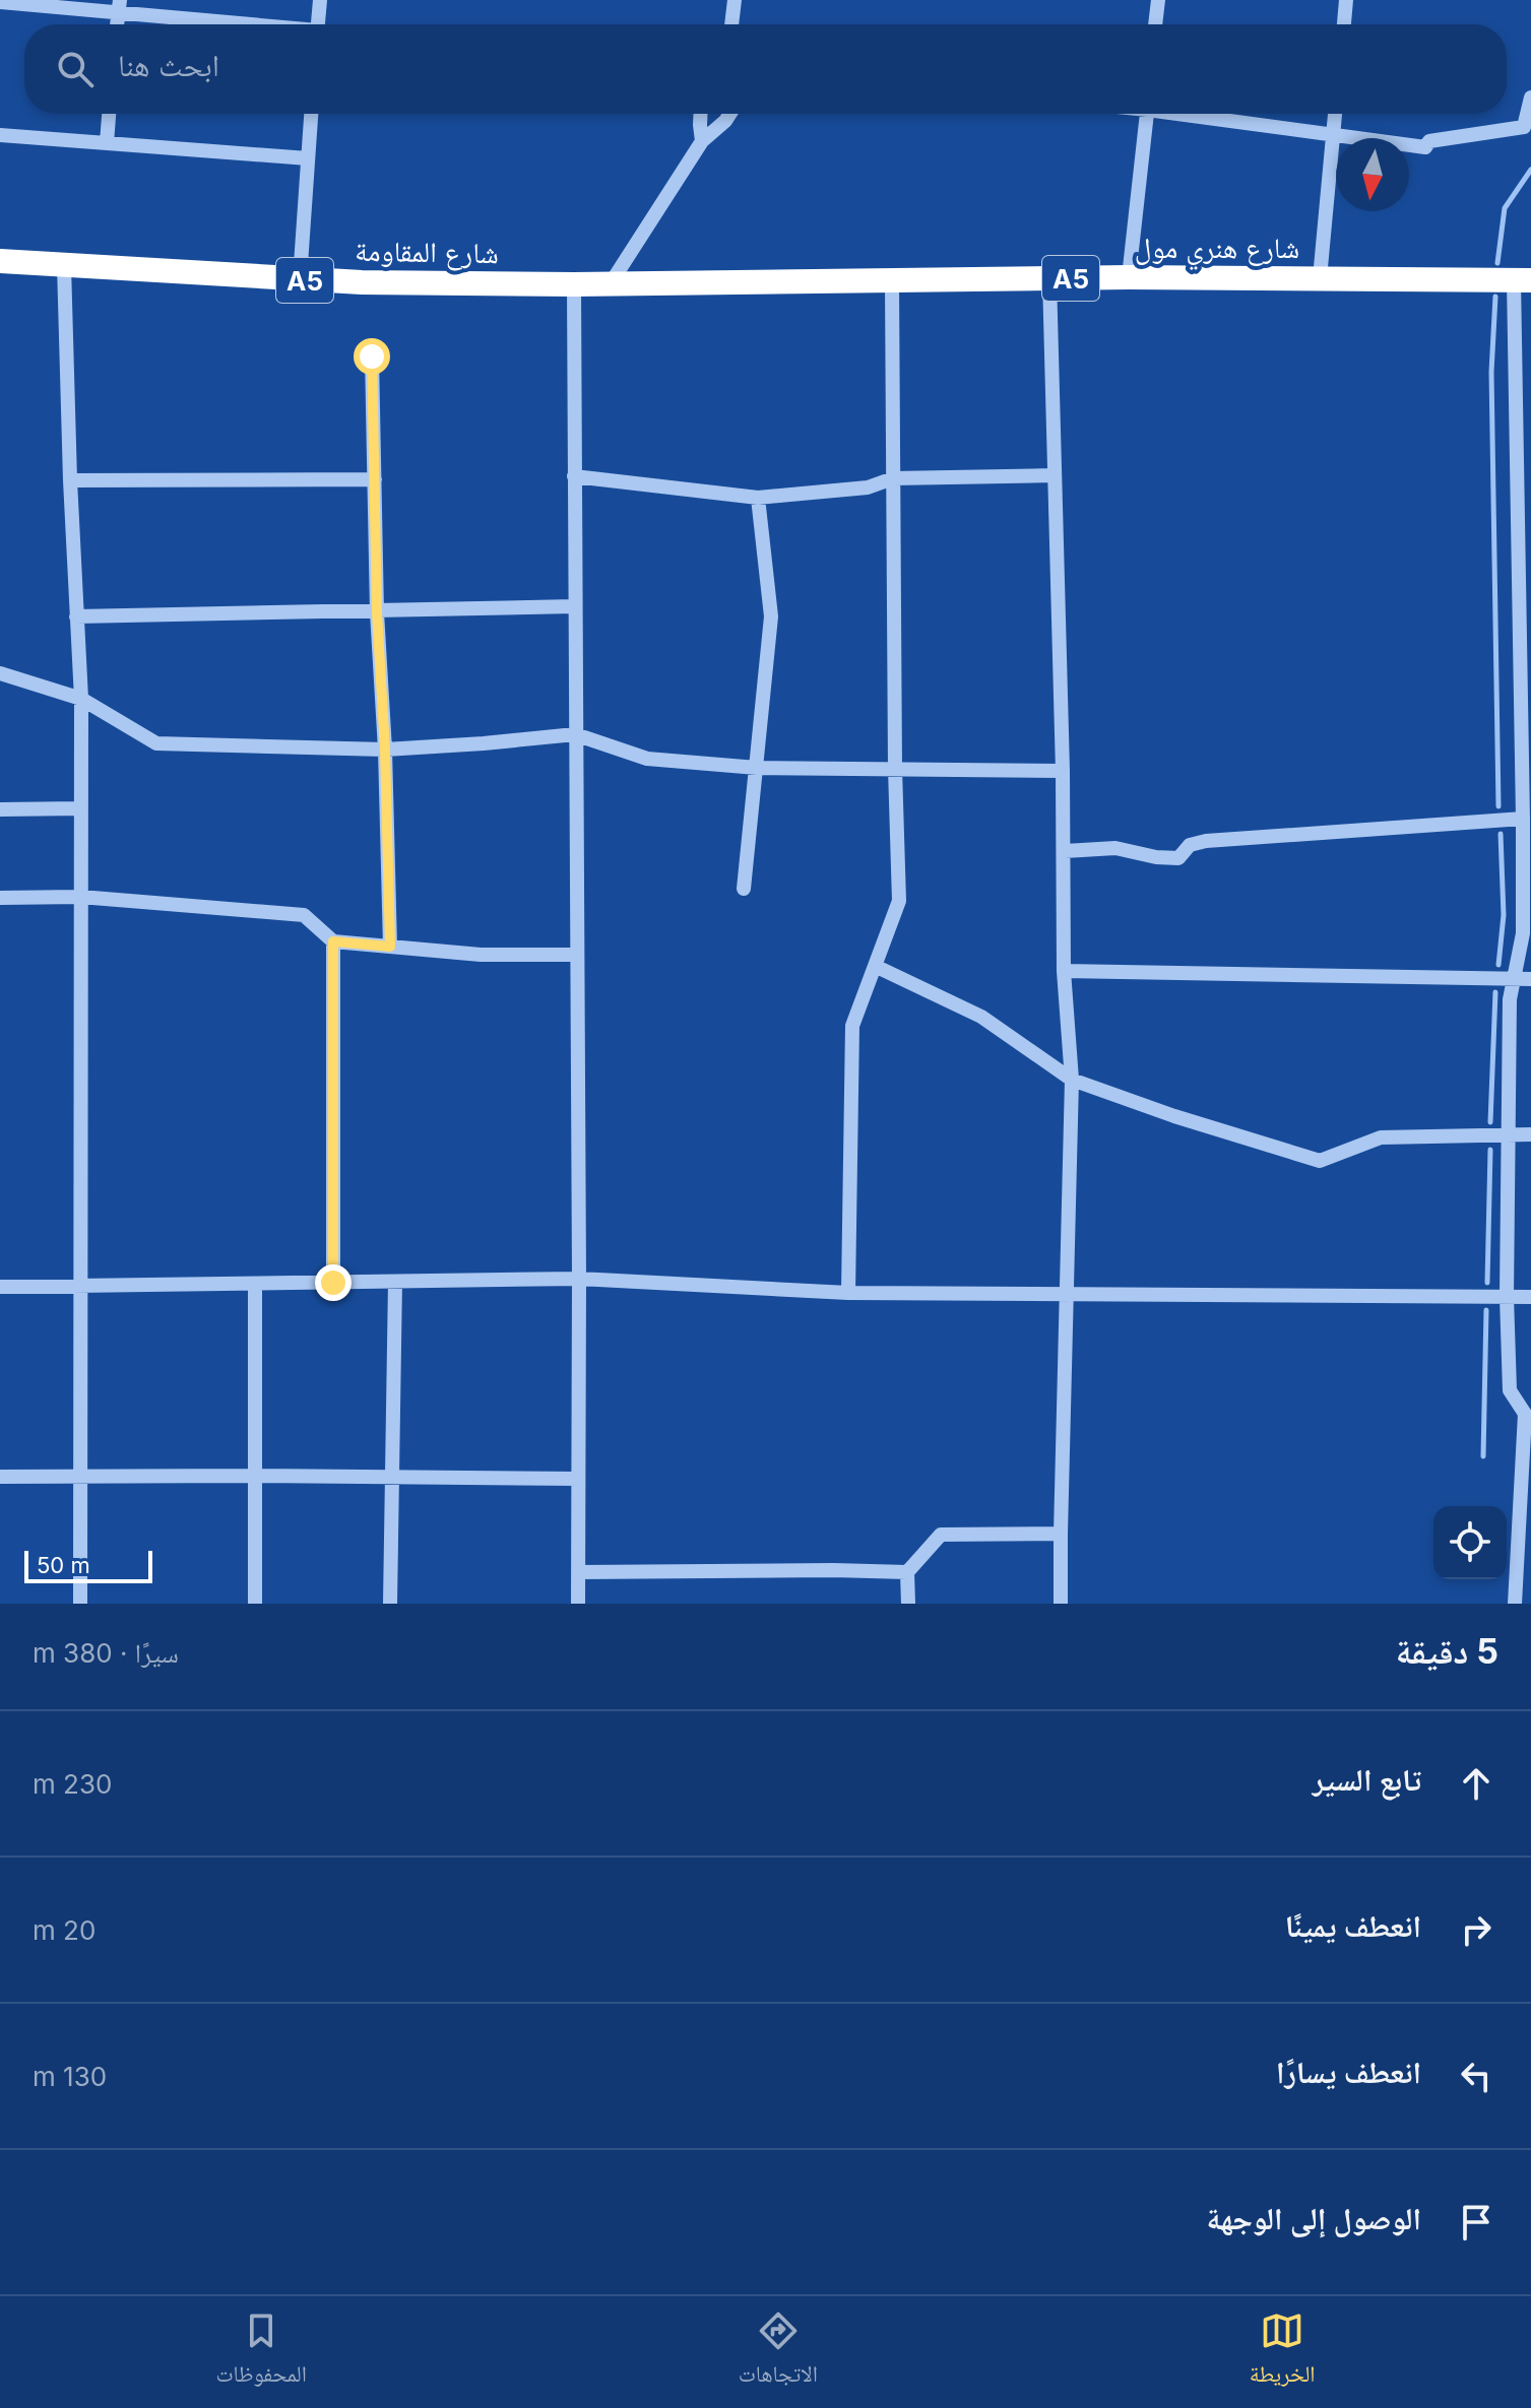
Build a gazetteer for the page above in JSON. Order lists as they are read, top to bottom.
{
  "streets": {
    "highway": ["شارع هنري مول", "شارع المقاومة", "A5"]
  },
  "crossings": [
    ["شارع هنري مول", "شارع المقاومة"]
  ],
  "scale_bar": "50 m",
  "north": "bottom",
  "page": {
    "search": "ابحث هنا",
    "scale": "50 m",
    "heading": ["5 دقيقة", "سيرًا · 380 m"],
    "list": [
      ["تابع السير", "230 m"],
      ["انعطف يمينًا", "20 m"],
      ["انعطف يسارًا", "130 m"],
      "الوصول إلى الوجهة"
    ],
    "nav": ["الخريطة", "الاتجاهات", "المحفوظات"]
  }
}
